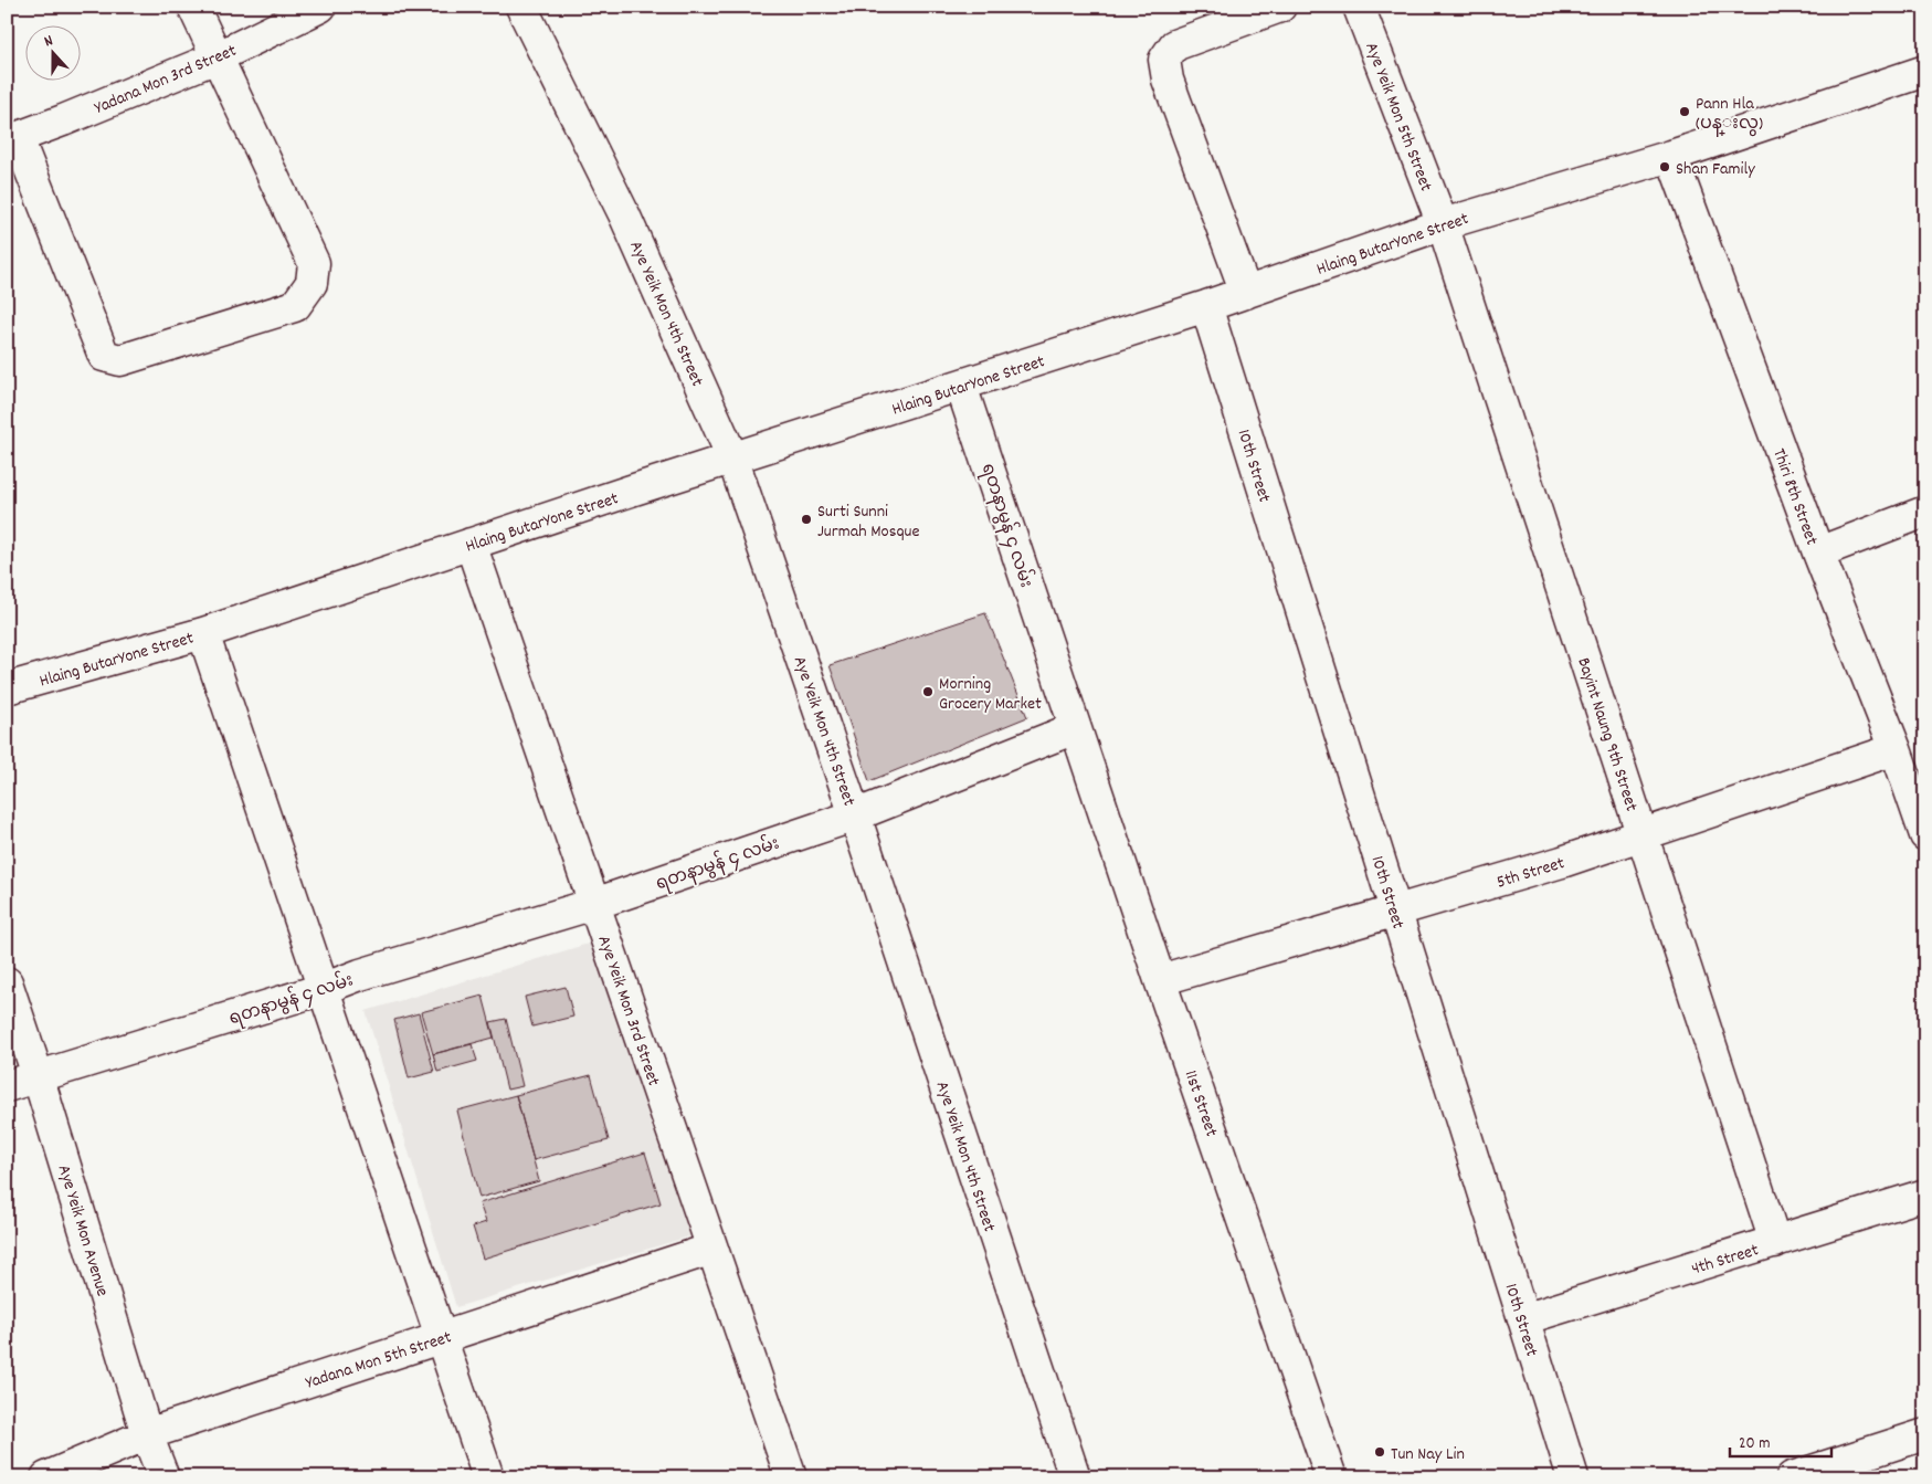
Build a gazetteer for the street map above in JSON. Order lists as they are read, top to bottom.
{
  "streets": {
    "street": [
      "Yadana Mon 3rd Street",
      "Aye Yeik Mon 5th Street",
      "Hlaing ButarYone Street",
      "Aye Yeik Mon 4th Street",
      "10th Street",
      "Thiri 8th Street",
      "ရတနာမွန် ၄ လမ်း",
      "Bayint Naung 9th Street",
      "5th Street",
      "Aye Yeik Mon 3rd Street",
      "11st Street",
      "Aye Yeik Mon Avenue",
      "4th Street",
      "Yadana Mon 5th Street"
    ]
  },
  "crossings": [
    ["Aye Yeik Mon 5th Street", "Hlaing ButarYone Street"],
    ["Aye Yeik Mon 5th Street", "Bayint Naung 9th Street"],
    ["Hlaing ButarYone Street", "Aye Yeik Mon 4th Street"],
    ["Hlaing ButarYone Street", "10th Street"],
    ["Hlaing ButarYone Street", "Thiri 8th Street"],
    ["Hlaing ButarYone Street", "ရတနာမွန် ၄ လမ်း"],
    ["Hlaing ButarYone Street", "Bayint Naung 9th Street"],
    ["Hlaing ButarYone Street", "Aye Yeik Mon 3rd Street"],
    ["Aye Yeik Mon 4th Street", "ရတနာမွန် ၄ လမ်း"],
    ["10th Street", "5th Street"],
    ["10th Street", "4th Street"],
    ["Thiri 8th Street", "5th Street"],
    ["ရတနာမွန် ၄ လမ်း", "Aye Yeik Mon 3rd Street"],
    ["ရတနာမွန် ၄ လမ်း", "11st Street"],
    ["ရတနာမွန် ၄ လမ်း", "Aye Yeik Mon Avenue"],
    ["Bayint Naung 9th Street", "5th Street"],
    ["Bayint Naung 9th Street", "4th Street"],
    ["5th Street", "11st Street"],
    ["Aye Yeik Mon 3rd Street", "Yadana Mon 5th Street"],
    ["Aye Yeik Mon Avenue", "Yadana Mon 5th Street"]
  ],
  "places": [
    "Pann Hla (ပန္းလွ)",
    "Shan Family",
    "Surti Sunni Jurmah Mosque",
    "Morning Grocery Market",
    "Tun Nay Lin"
  ],
  "scale_bar": "20 m",
  "north": "top"
}
